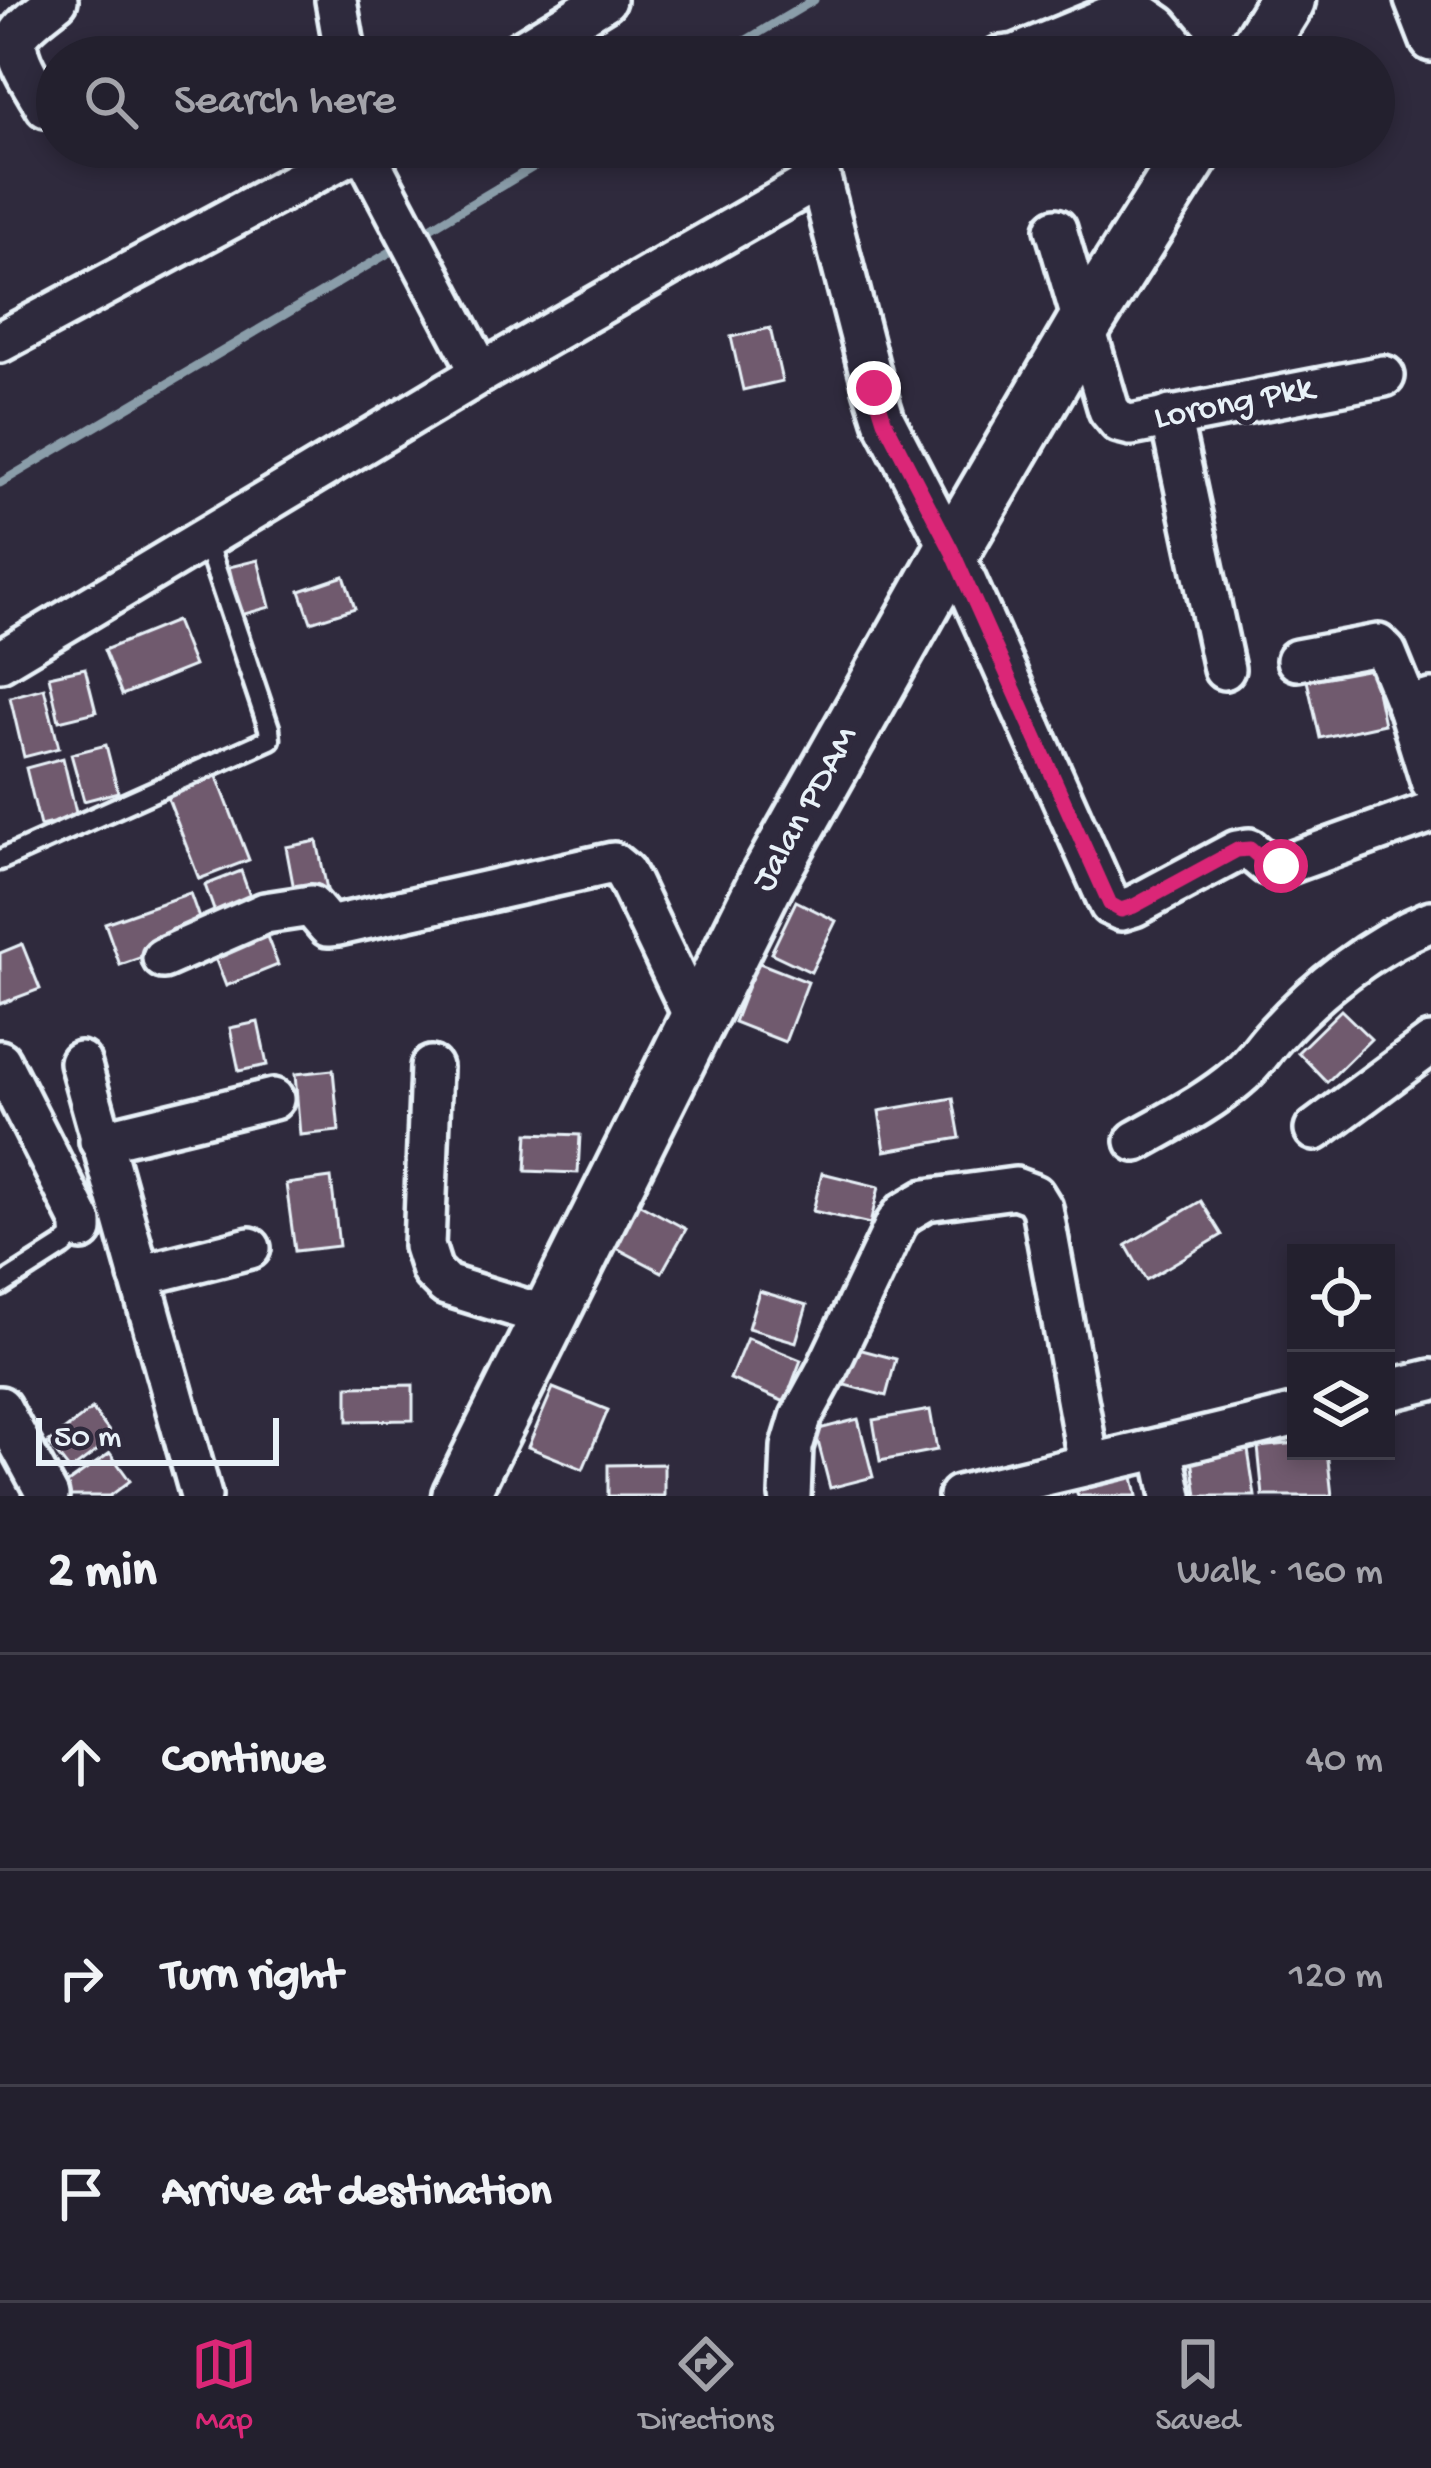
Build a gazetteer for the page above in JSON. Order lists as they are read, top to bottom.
{
  "streets": {
    "street": ["Lorong Pkk", "Jalan PDAM"]
  },
  "crossings": [
    ["Lorong Pkk", "Jalan PDAM"]
  ],
  "scale_bar": "50 m",
  "page": {
    "search": "Search here",
    "scale": "50 m",
    "heading": ["2 min", "Walk · 160 m"],
    "list": [
      ["Continue", "40 m"],
      ["Turn right", "120 m"],
      "Arrive at destination"
    ],
    "nav": ["Map", "Directions", "Saved"]
  }
}
